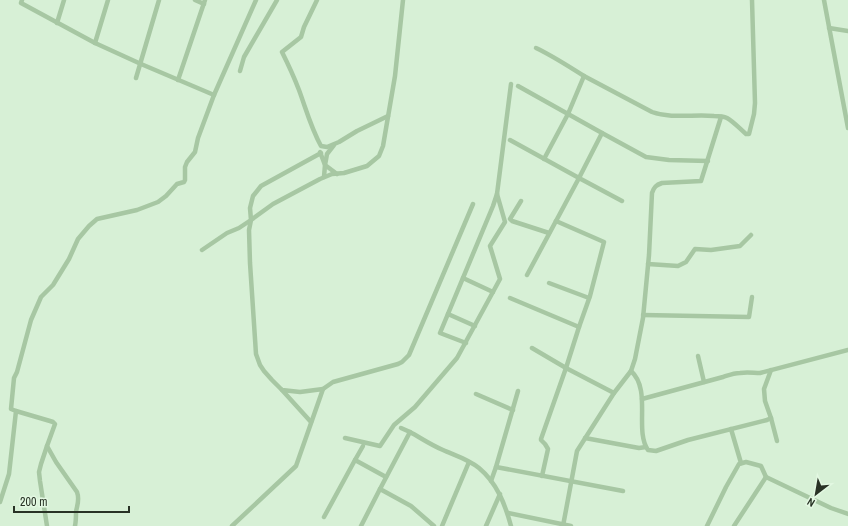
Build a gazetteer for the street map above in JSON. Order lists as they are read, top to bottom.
{
  "scale_bar": "200 m",
  "north": "bottom left"
}
